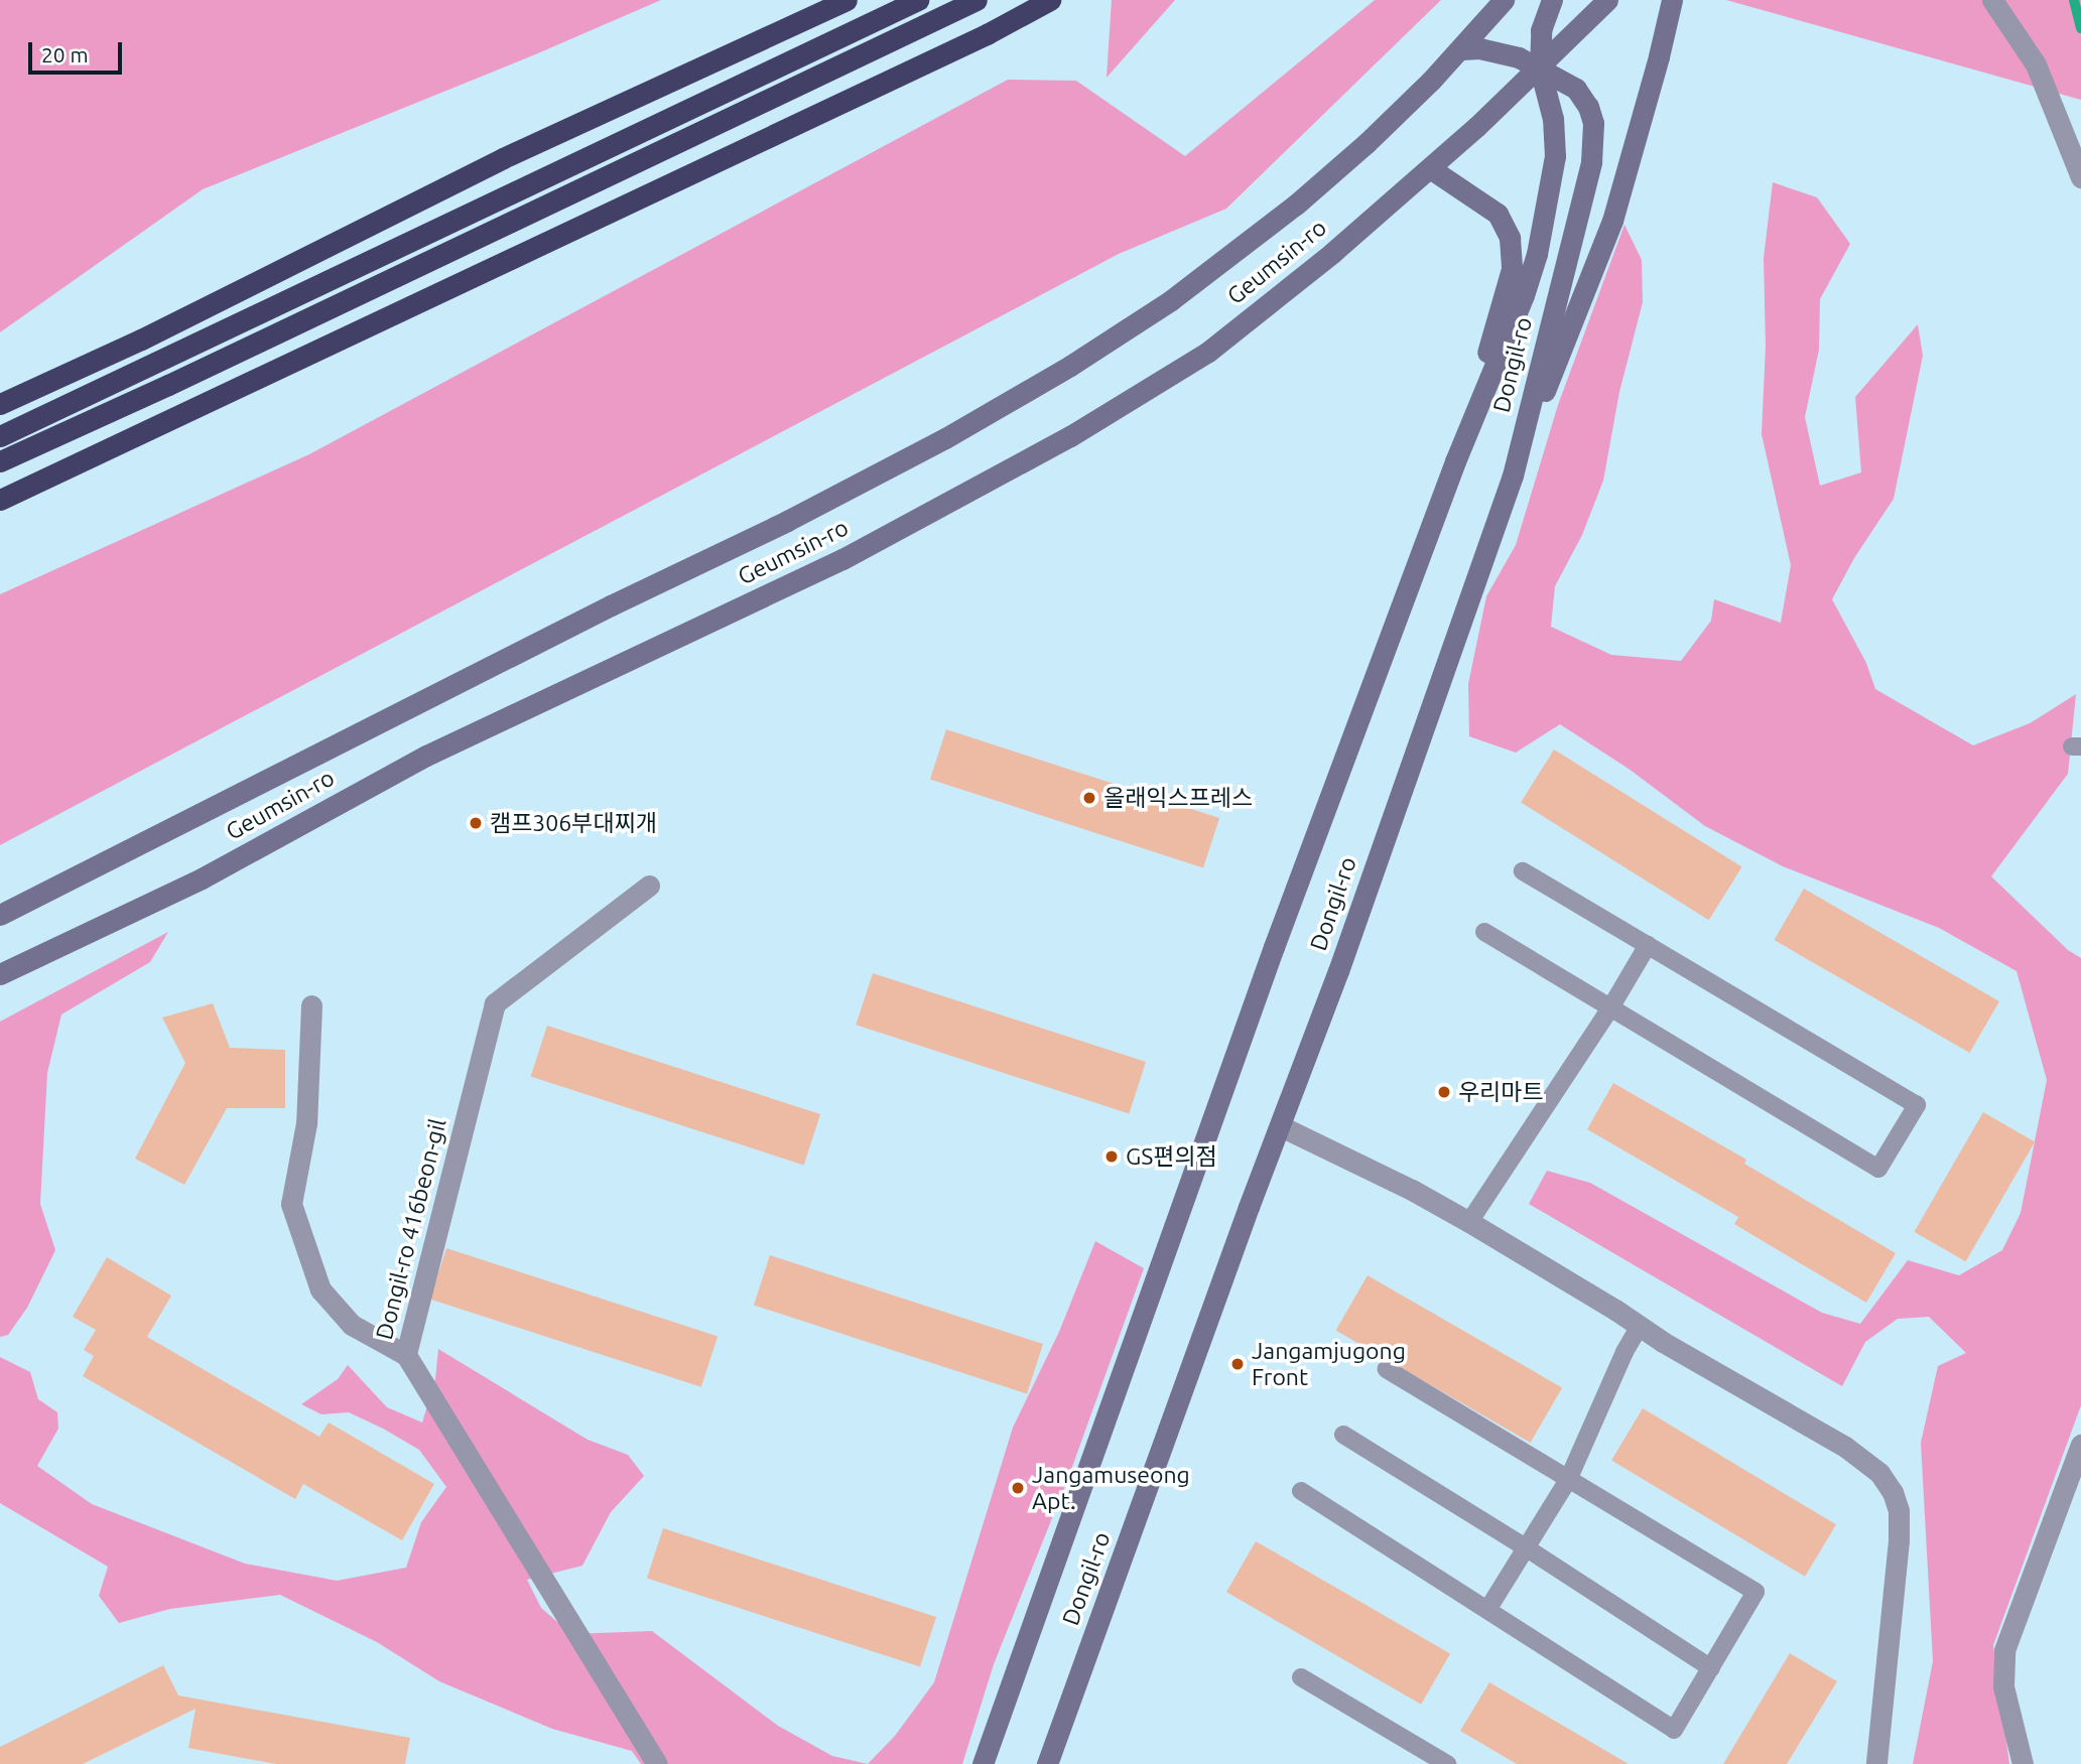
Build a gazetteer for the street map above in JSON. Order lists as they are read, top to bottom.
{
  "streets": {
    "street": ["Geumsin-ro", "Dongil-ro", "Dongil-ro 416beon-gil"]
  },
  "crossings": [
    ["Geumsin-ro", "Dongil-ro"]
  ],
  "places": [
    "올래익스프레스",
    "캠프306부대찌개",
    "우리마트",
    "GS편의점",
    "Jangamjugong Front",
    "Jangamuseong Apt."
  ],
  "scale_bar": "20 m"
}
